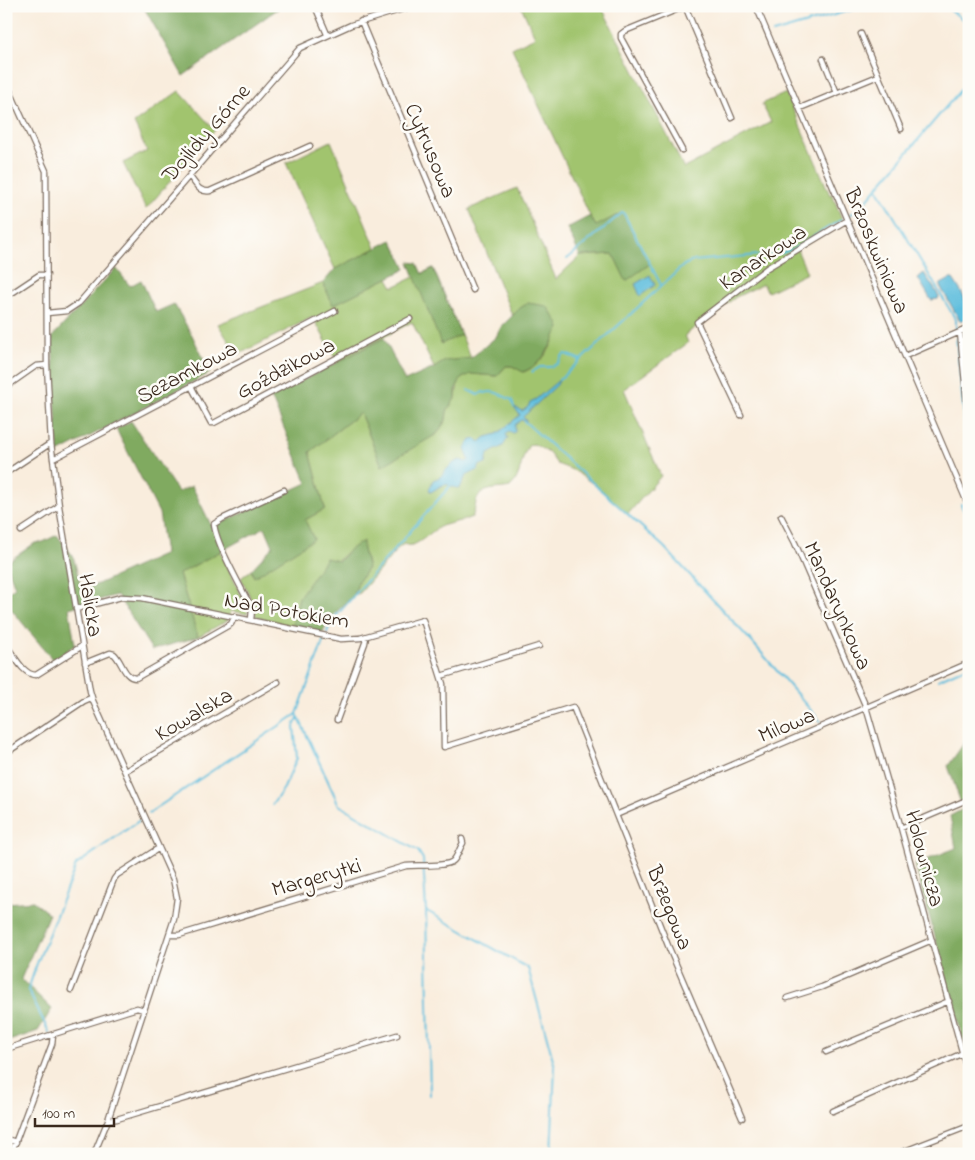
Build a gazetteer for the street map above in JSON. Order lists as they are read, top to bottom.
{
  "streets": {
    "street": [
      "Dojlidy Górne",
      "Cytrusowa",
      "Brzoskwiniowa",
      "Kanarkowa",
      "Goździkowa",
      "Sezamkowa",
      "Halicka",
      "Mandarynkowa",
      "Nad Potokiem",
      "Kowalska",
      "Milowa",
      "Holownicza",
      "Margerytki",
      "Brzegowa"
    ]
  },
  "crossings": [
    ["Dojlidy Górne", "Cytrusowa"],
    ["Dojlidy Górne", "Halicka"],
    ["Brzoskwiniowa", "Kanarkowa"],
    ["Goździkowa", "Sezamkowa"],
    ["Sezamkowa", "Halicka"],
    ["Halicka", "Nad Potokiem"],
    ["Halicka", "Kowalska"],
    ["Halicka", "Margerytki"],
    ["Mandarynkowa", "Milowa"],
    ["Mandarynkowa", "Holownicza"],
    ["Nad Potokiem", "Brzegowa"],
    ["Milowa", "Holownicza"],
    ["Milowa", "Brzegowa"]
  ],
  "scale_bar": "100 m"
}
